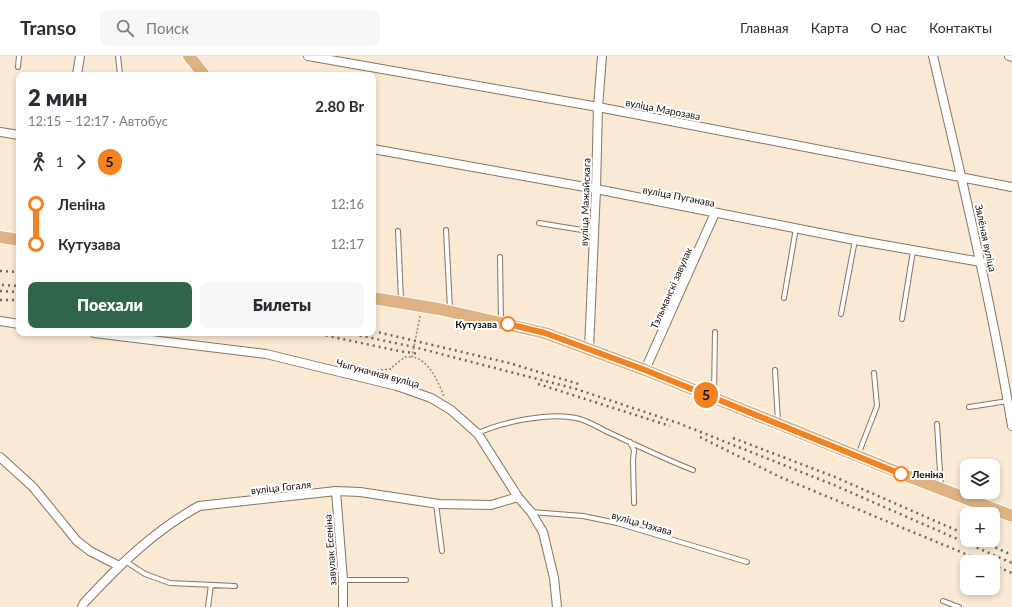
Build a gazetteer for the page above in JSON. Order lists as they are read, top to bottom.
{
  "streets": {
    "street": [
      "вуліца Марозава",
      "вуліца Пуганава",
      "вуліца Мажайскага",
      "Зялёная вуліца",
      "Тэльманскі завулак",
      "Чыгуначная вуліца",
      "вуліца Гогаля",
      "завулак Есеніна"
    ],
    "lane": ["вуліца Чэхава"]
  },
  "crossings": [
    ["вуліца Марозава", "вуліца Мажайскага"],
    ["вуліца Марозава", "Зялёная вуліца"],
    ["вуліца Пуганава", "вуліца Мажайскага"],
    ["вуліца Пуганава", "Зялёная вуліца"],
    ["вуліца Пуганава", "Тэльманскі завулак"],
    ["Чыгуначная вуліца", "вуліца Гогаля"],
    ["Чыгуначная вуліца", "вуліца Чэхава"],
    ["вуліца Гогаля", "завулак Есеніна"]
  ],
  "places": ["Кутузава", "Леніна"],
  "lines": ["bus line 5"],
  "page": {
    "header": "Transo",
    "search": "Поиск",
    "nav": [
      "Главная",
      "Карта",
      "О нас",
      "Контакты"
    ],
    "on_map": "5",
    "heading": ["2 мин", "12:15 – 12:17 · Автобус", "2.80 Br"],
    "legs": ["1", "5"],
    "list": [
      {
        "name": "Леніна",
        "value": "12:16"
      },
      {
        "name": "Кутузава",
        "value": "12:17"
      }
    ],
    "buttons": ["Поехали", "Билеты"],
    "map_buttons": ["+", "−"]
  }
}
